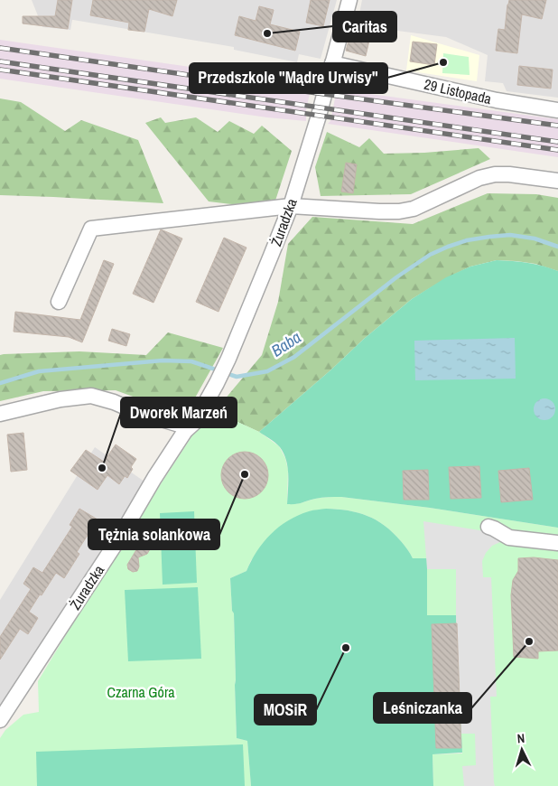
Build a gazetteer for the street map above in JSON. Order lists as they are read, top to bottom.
{
  "streets": {
    "street": ["29 Listopada", "Żuradzka"]
  },
  "crossings": [
    ["29 Listopada", "Żuradzka"]
  ],
  "water": ["Baba"],
  "parks": ["Czarna Góra"],
  "places": [
    "Caritas",
    "Przedszkole \"Mądre Urwisy\"",
    "Dworek Marzeń",
    "Tężnia solankowa",
    "Leśniczanka",
    "MOSiR"
  ],
  "north": "top"
}
